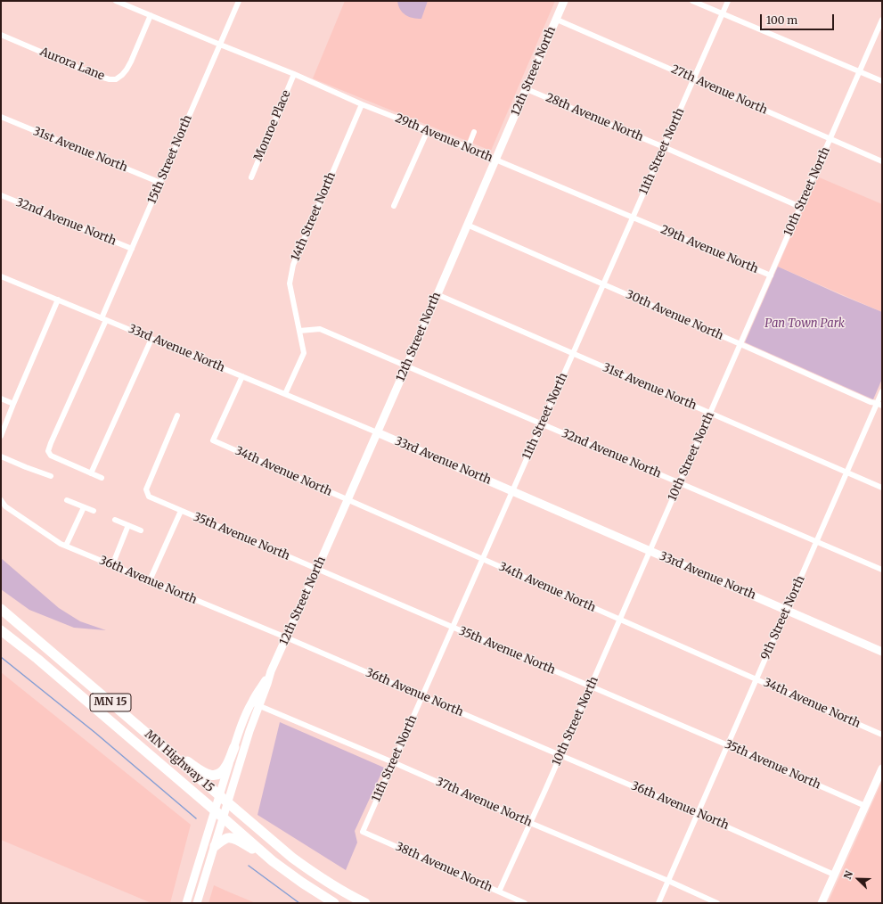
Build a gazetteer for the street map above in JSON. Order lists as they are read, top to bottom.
{
  "streets": {
    "highway": ["MN 15", "MN Highway 15"],
    "street": [
      "Aurora Lane",
      "12th Street North",
      "27th Avenue North",
      "28th Avenue North",
      "Monroe Place",
      "29th Avenue North",
      "31st Avenue North",
      "11th Street North",
      "15th Street North",
      "10th Street North",
      "14th Street North",
      "32nd Avenue North",
      "30th Avenue North",
      "33rd Avenue North",
      "34th Avenue North",
      "35th Avenue North",
      "36th Avenue North",
      "9th Street North",
      "37th Avenue North",
      "38th Avenue North"
    ]
  },
  "crossings": [
    ["Aurora Lane", "29th Avenue North"],
    ["12th Street North", "27th Avenue North"],
    ["12th Street North", "28th Avenue North"],
    ["12th Street North", "29th Avenue North"],
    ["12th Street North", "31st Avenue North"],
    ["12th Street North", "32nd Avenue North"],
    ["12th Street North", "30th Avenue North"],
    ["12th Street North", "33rd Avenue North"],
    ["12th Street North", "34th Avenue North"],
    ["12th Street North", "35th Avenue North"],
    ["12th Street North", "36th Avenue North"],
    ["12th Street North", "MN Highway 15"],
    ["12th Street North", "37th Avenue North"],
    ["27th Avenue North", "11th Street North"],
    ["27th Avenue North", "10th Street North"],
    ["28th Avenue North", "11th Street North"],
    ["28th Avenue North", "10th Street North"],
    ["Monroe Place", "29th Avenue North"],
    ["29th Avenue North", "11th Street North"],
    ["29th Avenue North", "15th Street North"],
    ["29th Avenue North", "10th Street North"],
    ["29th Avenue North", "14th Street North"],
    ["31st Avenue North", "11th Street North"],
    ["31st Avenue North", "15th Street North"],
    ["31st Avenue North", "10th Street North"],
    ["31st Avenue North", "9th Street North"],
    ["11th Street North", "32nd Avenue North"],
    ["11th Street North", "30th Avenue North"],
    ["11th Street North", "33rd Avenue North"],
    ["11th Street North", "34th Avenue North"],
    ["11th Street North", "35th Avenue North"],
    ["11th Street North", "36th Avenue North"],
    ["11th Street North", "37th Avenue North"],
    ["11th Street North", "38th Avenue North"],
    ["15th Street North", "32nd Avenue North"],
    ["15th Street North", "33rd Avenue North"],
    ["10th Street North", "32nd Avenue North"],
    ["10th Street North", "30th Avenue North"],
    ["10th Street North", "33rd Avenue North"],
    ["10th Street North", "34th Avenue North"],
    ["10th Street North", "35th Avenue North"],
    ["10th Street North", "36th Avenue North"],
    ["10th Street North", "37th Avenue North"],
    ["10th Street North", "38th Avenue North"],
    ["14th Street North", "32nd Avenue North"],
    ["14th Street North", "33rd Avenue North"],
    ["32nd Avenue North", "9th Street North"],
    ["30th Avenue North", "9th Street North"],
    ["33rd Avenue North", "34th Avenue North"],
    ["33rd Avenue North", "9th Street North"],
    ["34th Avenue North", "9th Street North"],
    ["35th Avenue North", "9th Street North"],
    ["36th Avenue North", "9th Street North"],
    ["9th Street North", "37th Avenue North"]
  ],
  "parks": ["Pan Town Park"],
  "scale_bar": "100 m",
  "north": "top left"
}
